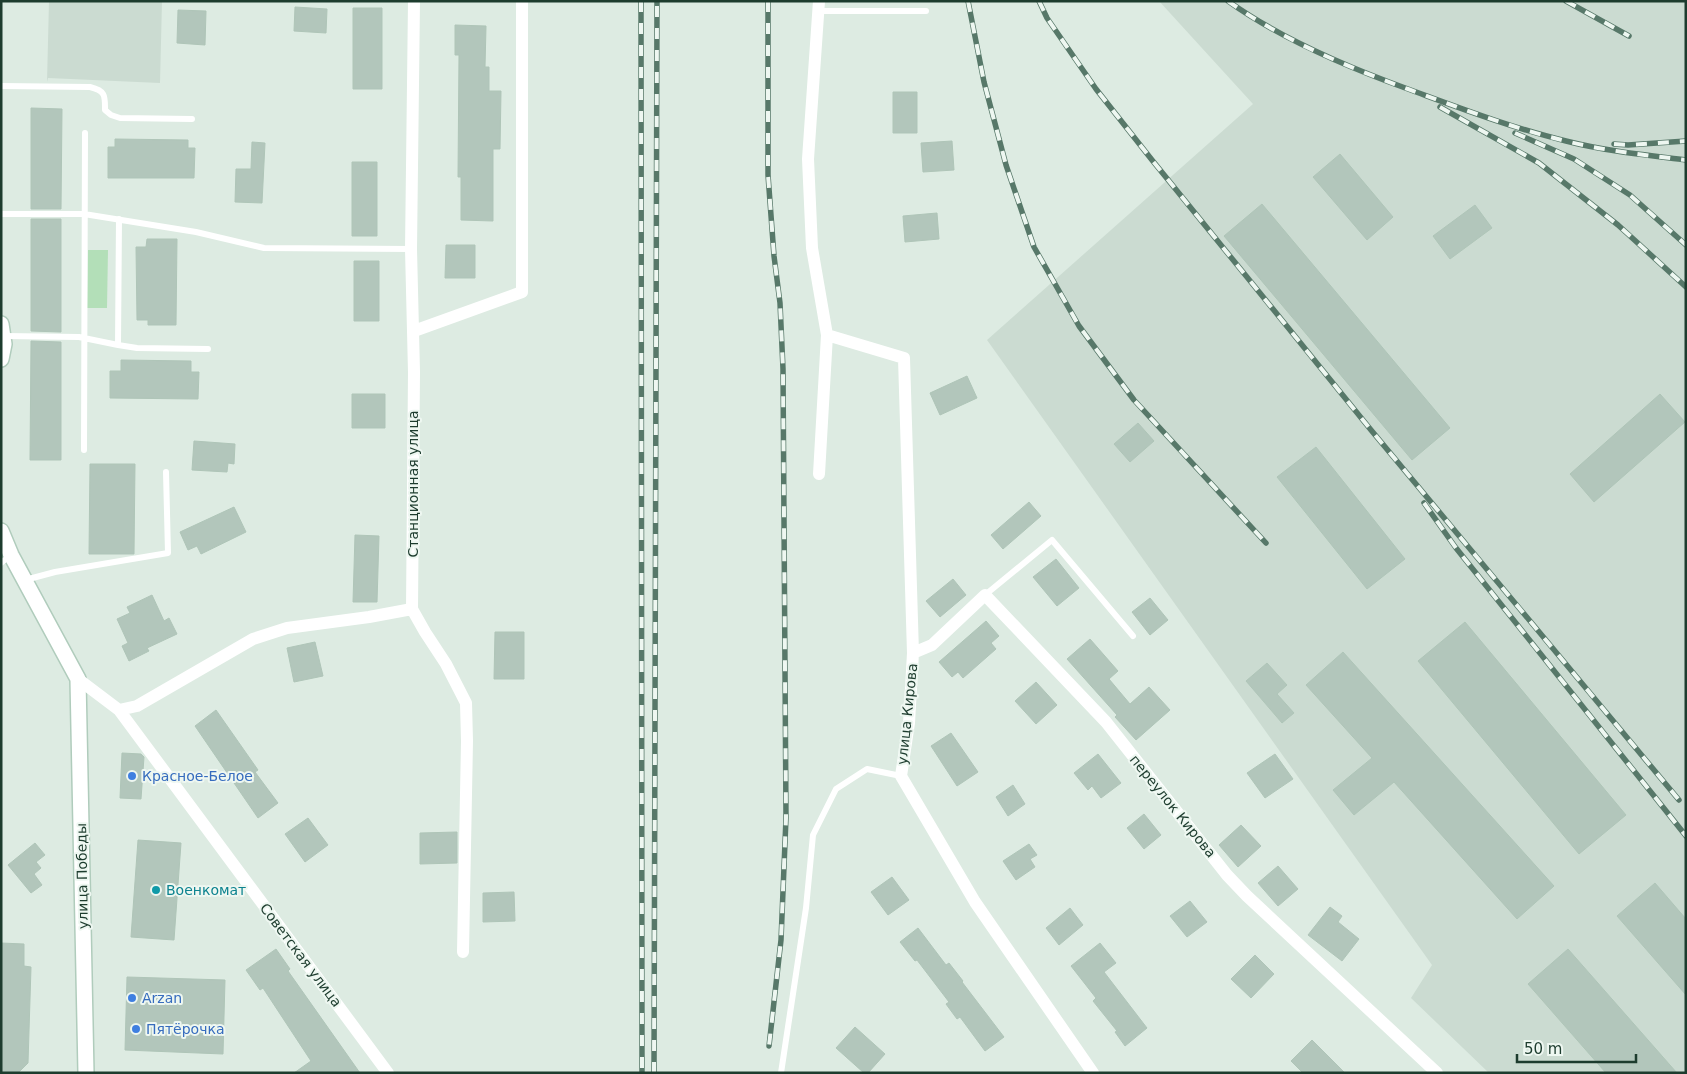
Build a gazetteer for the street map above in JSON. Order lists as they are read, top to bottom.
{
  "streets": {
    "street": [
      "Станционная улица",
      "улица Кирова",
      "переулок Кирова",
      "улица Победы",
      "Советская улица"
    ]
  },
  "crossings": [
    ["улица Победы", "Советская улица"]
  ],
  "places": [
    "Красное-Белое",
    "Военкомат",
    "Arzan",
    "Пятёрочка"
  ],
  "scale_bar": "50 m"
}
